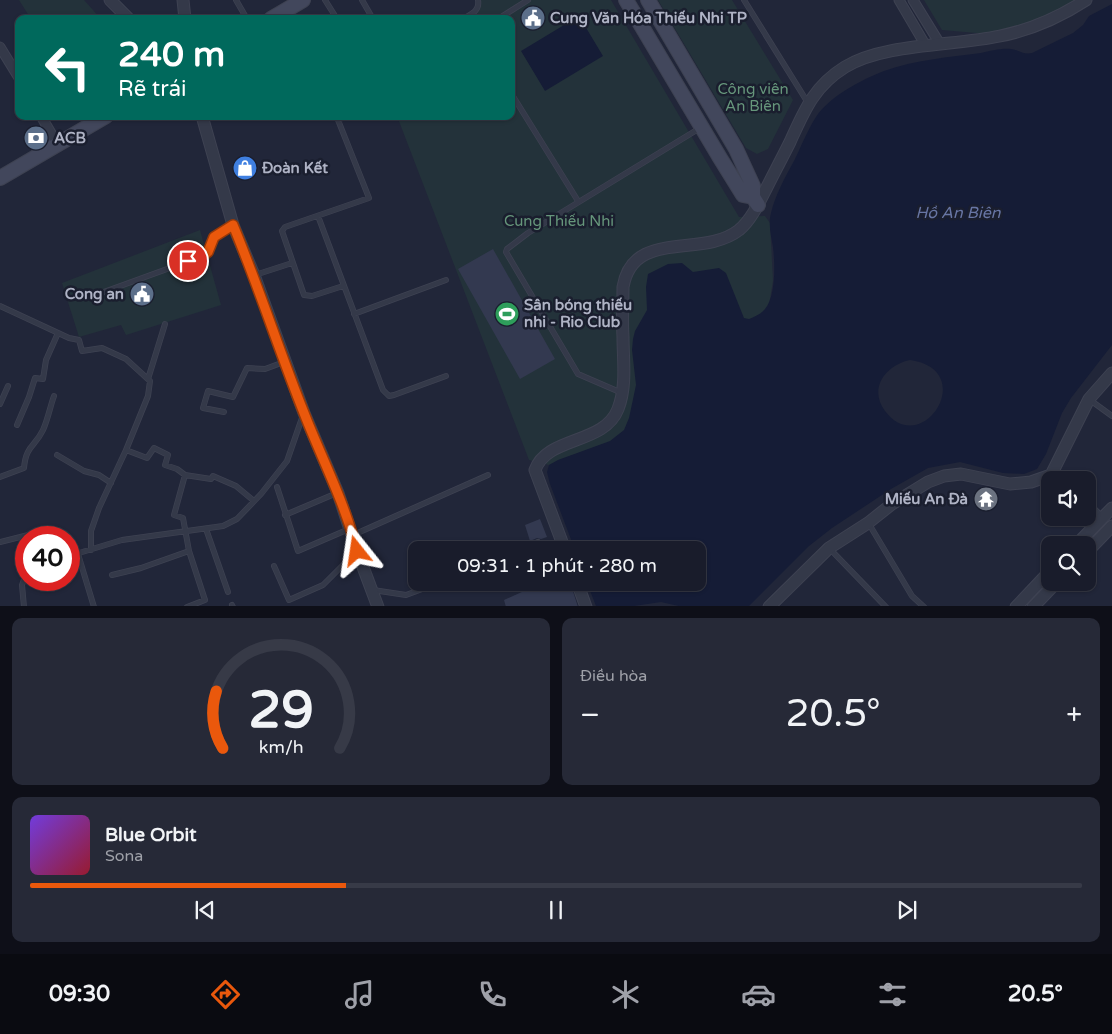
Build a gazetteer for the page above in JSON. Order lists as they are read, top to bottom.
{
  "water": ["Hồ An Biên"],
  "parks": ["Công viên An Biên", "Cung Thiếu Nhi"],
  "places": {
    "public building": ["Cung Văn Hóa Thiếu Nhi TP", "Cong an"],
    "bank": ["ACB"],
    "shop": ["Đoàn Kết"],
    "sports": ["Sân bóng thiếu nhi - Rio Club"],
    "temple": ["Miếu An Đà"]
  },
  "page": {
    "turn": ["240 m", "Rẽ trái"],
    "limit": "40",
    "trip": "09:31 · 1 phút · 280 m",
    "tile": "Điều hòa",
    "heat": ["−", "20.5°", "+"],
    "song": ["Blue Orbit", "Sona"],
    "tabs": ["09:30", "20.5°"],
    "gauge": ["29", "km/h"]
  }
}
